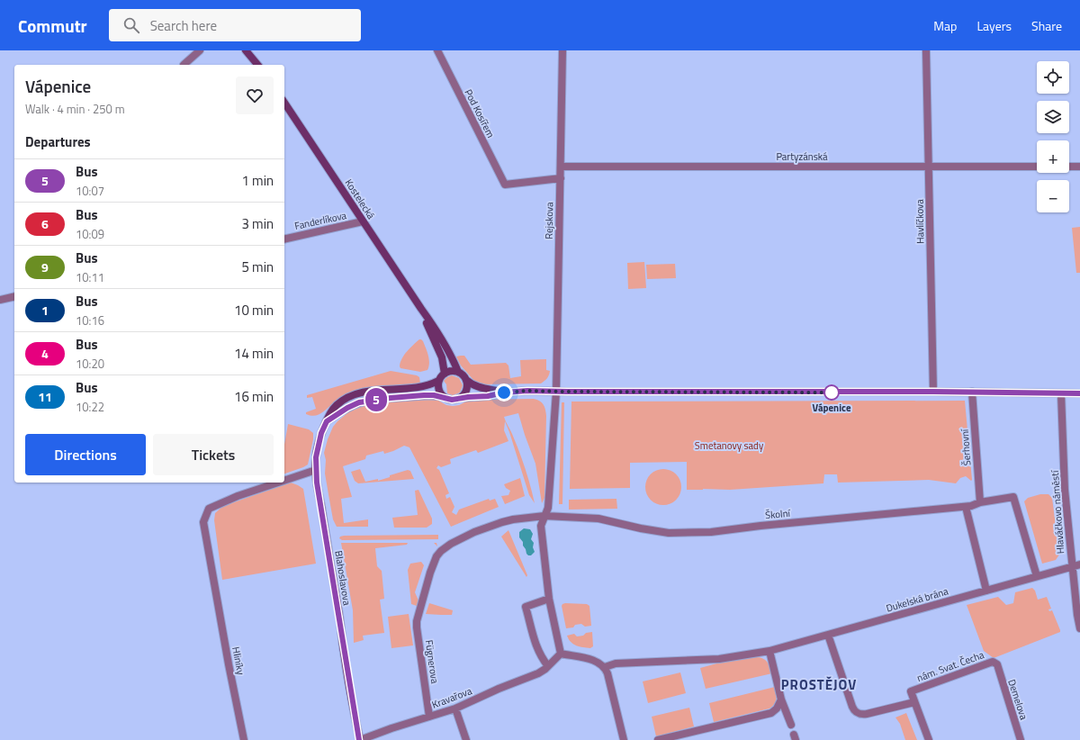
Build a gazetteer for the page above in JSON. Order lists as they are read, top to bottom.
{
  "streets": {
    "main road": ["Kostelecká", "Blahoslavova"],
    "street": [
      "Pod Kosířem",
      "Partyzánská",
      "Fanderlíkova",
      "Rejskova",
      "Havlíčkova",
      "Šerhovní",
      "Hlaváčkovo náměstí",
      "Školní",
      "Dukelská brána",
      "Hliníky",
      "Fügnerova",
      "nám. Svat. Čecha",
      "Kravařova",
      "Demelova"
    ]
  },
  "crossings": [
    ["Pod Kosířem", "Rejskova"],
    ["Partyzánská", "Rejskova"],
    ["Partyzánská", "Havlíčkova"],
    ["Kostelecká", "Fanderlíkova"],
    ["Kostelecká", "Blahoslavova"],
    ["Rejskova", "Školní"],
    ["Rejskova", "Kravařova"],
    ["Šerhovní", "Školní"],
    ["Hlaváčkovo náměstí", "Dukelská brána"],
    ["Školní", "Dukelská brána"],
    ["Školní", "Fügnerova"],
    ["Blahoslavova", "Hliníky"],
    ["Blahoslavova", "Kravařova"],
    ["Fügnerova", "Kravařova"],
    ["nám. Svat. Čecha", "Demelova"]
  ],
  "districts": ["PROSTĚJOV"],
  "parks": ["Smetanovy sady"],
  "places": ["Vápenice"],
  "lines": ["bus line 5"],
  "page": {
    "header": "Commutr",
    "search": "Search here",
    "nav": ["Map", "Layers", "Share"],
    "on_map": "5",
    "map_buttons": ["+", "−"],
    "heading": [
      ["Vápenice", "Walk · 4 min · 250 m"],
      "Departures"
    ],
    "list": [
      {
        "mark": "5",
        "name": "Bus",
        "note": "10:07",
        "value": "1 min"
      },
      {
        "mark": "6",
        "name": "Bus",
        "note": "10:09",
        "value": "3 min"
      },
      {
        "mark": "9",
        "name": "Bus",
        "note": "10:11",
        "value": "5 min"
      },
      {
        "mark": "1",
        "name": "Bus",
        "note": "10:16",
        "value": "10 min"
      },
      {
        "mark": "4",
        "name": "Bus",
        "note": "10:20",
        "value": "14 min"
      },
      {
        "mark": "11",
        "name": "Bus",
        "note": "10:22",
        "value": "16 min"
      }
    ],
    "buttons": ["Directions", "Tickets"]
  }
}
